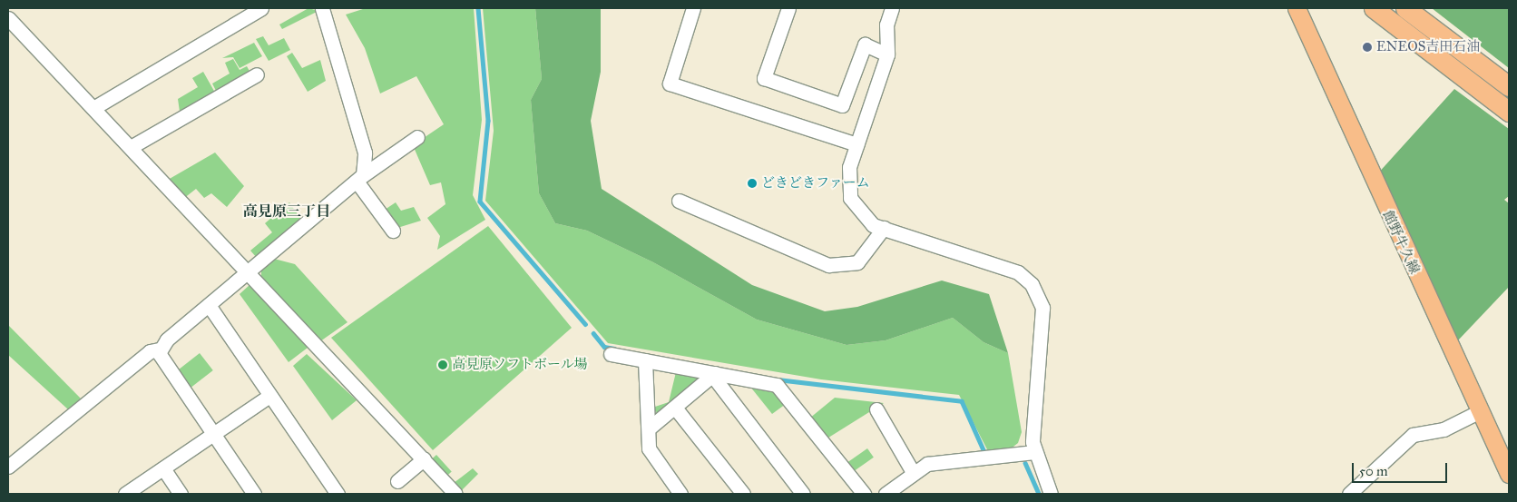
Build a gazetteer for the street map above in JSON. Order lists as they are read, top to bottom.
{
  "streets": {
    "main road": ["館野牛久線"]
  },
  "districts": ["高見原三丁目"],
  "places": ["ENEOS吉田石油", "どきどきファーム", "高見原ソフトボール場"],
  "scale_bar": "50 m"
}
